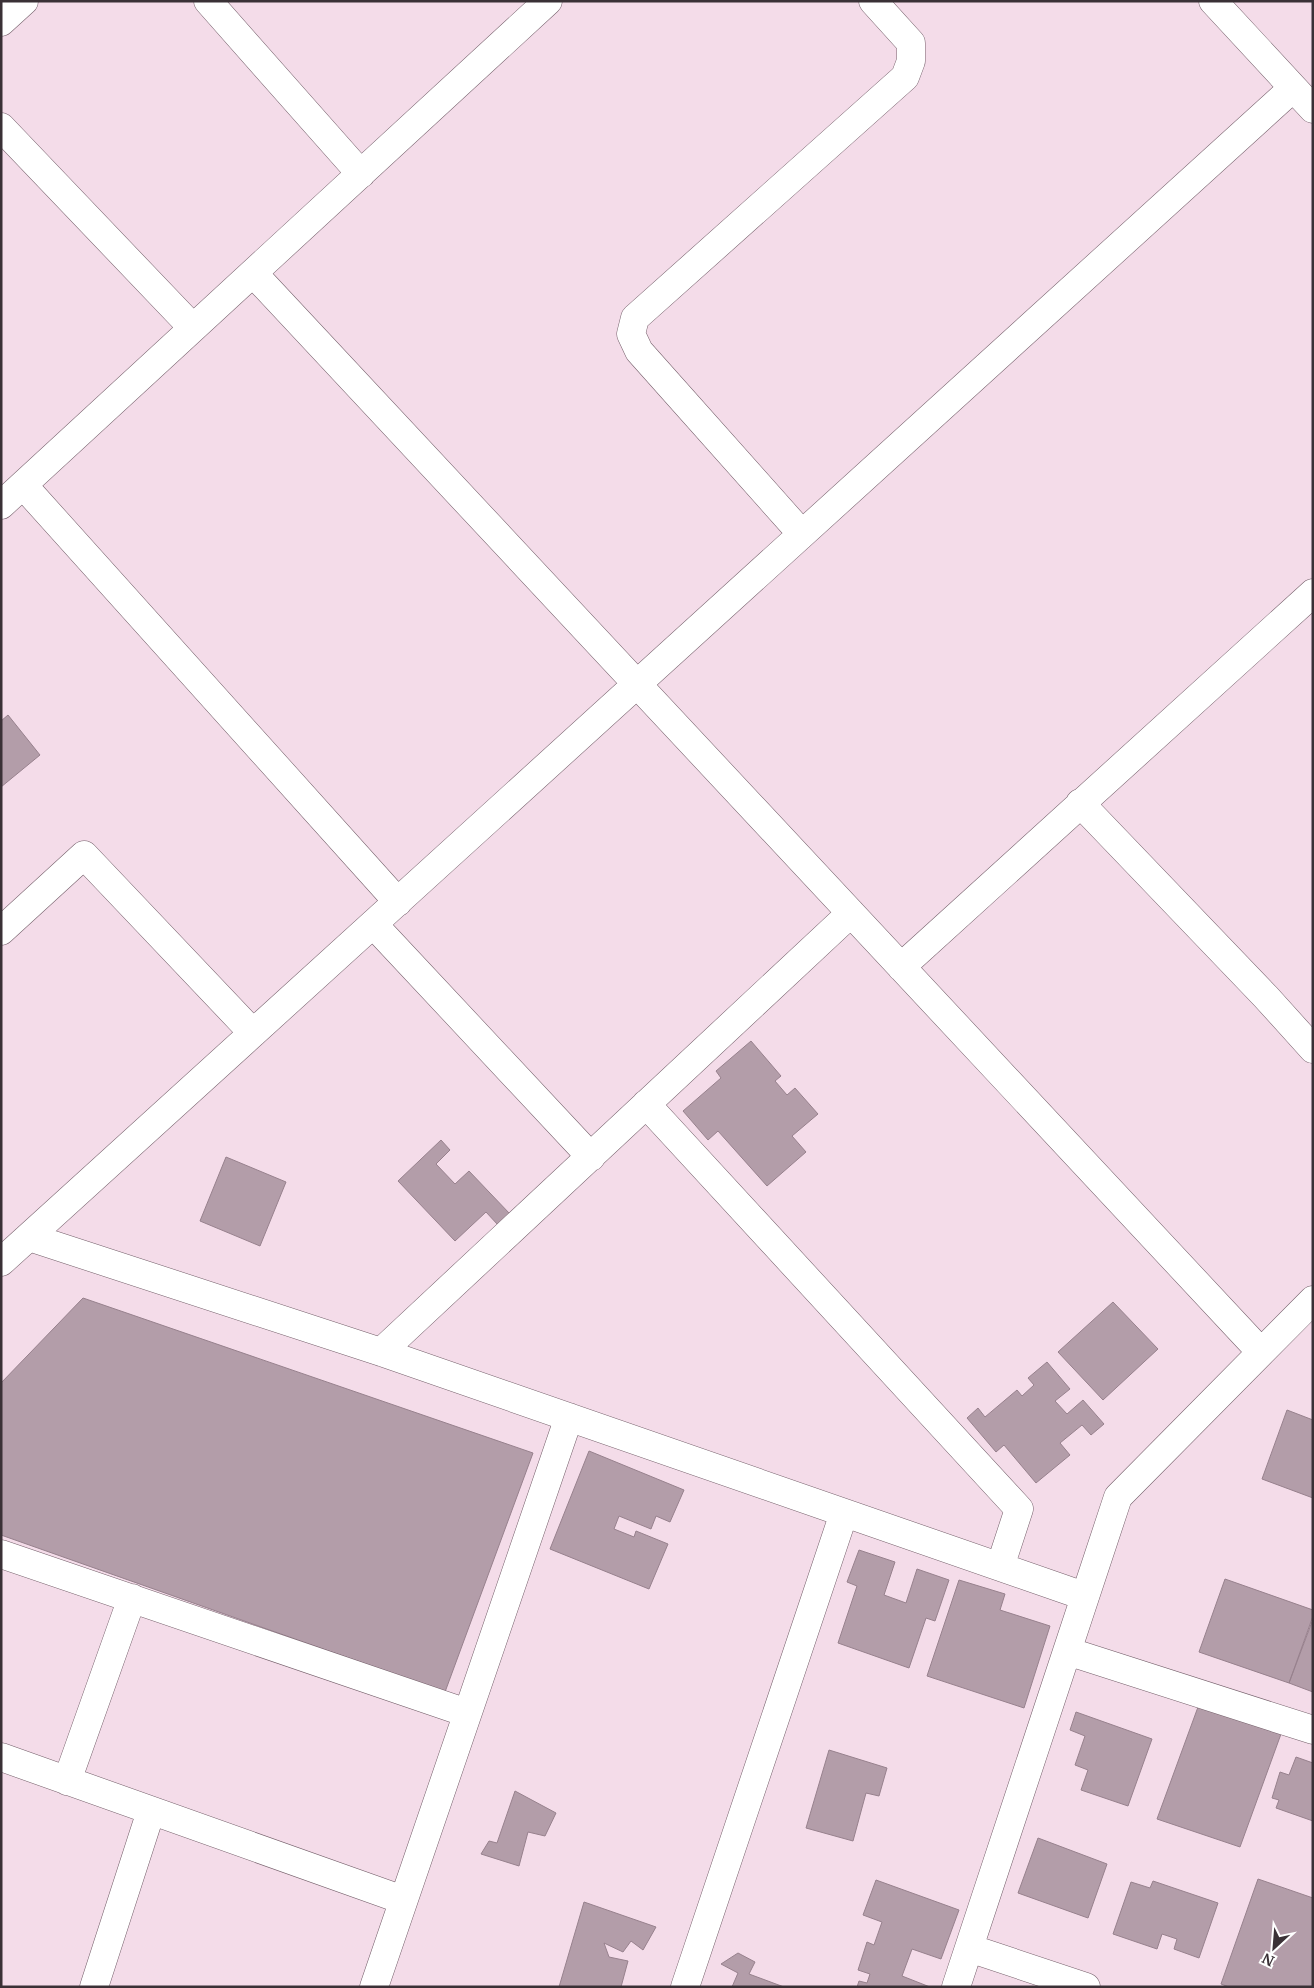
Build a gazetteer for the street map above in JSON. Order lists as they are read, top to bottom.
{
  "north": "bottom left"
}
